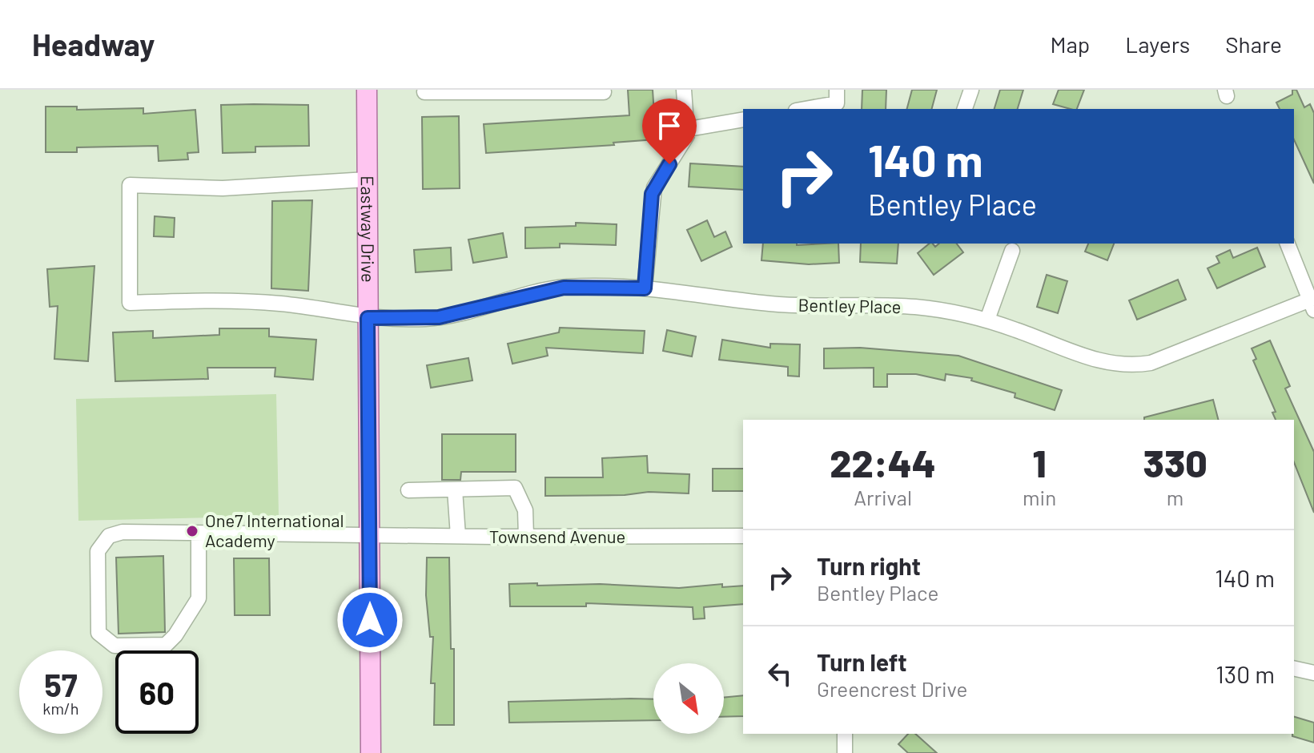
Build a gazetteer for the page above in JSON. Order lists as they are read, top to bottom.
{
  "streets": {
    "main road": ["Eastway Drive"],
    "street": ["Bentley Place", "Townsend Avenue"]
  },
  "crossings": [
    ["Eastway Drive", "Bentley Place"],
    ["Eastway Drive", "Townsend Avenue"]
  ],
  "places": ["One7 International Academy"],
  "north": "bottom right",
  "page": {
    "header": "Headway",
    "nav": ["Map", "Layers", "Share"],
    "turn": ["140 m", "Bentley Place"],
    "eta": [
      "22:44",
      "Arrival",
      "1",
      "min",
      "330",
      "m"
    ],
    "list": [
      {
        "name": "Turn right",
        "note": "Bentley Place",
        "value": "140 m"
      },
      {
        "name": "Turn left",
        "note": "Greencrest Drive",
        "value": "130 m"
      }
    ],
    "speed": "57 km/h",
    "limit": "60"
  }
}
